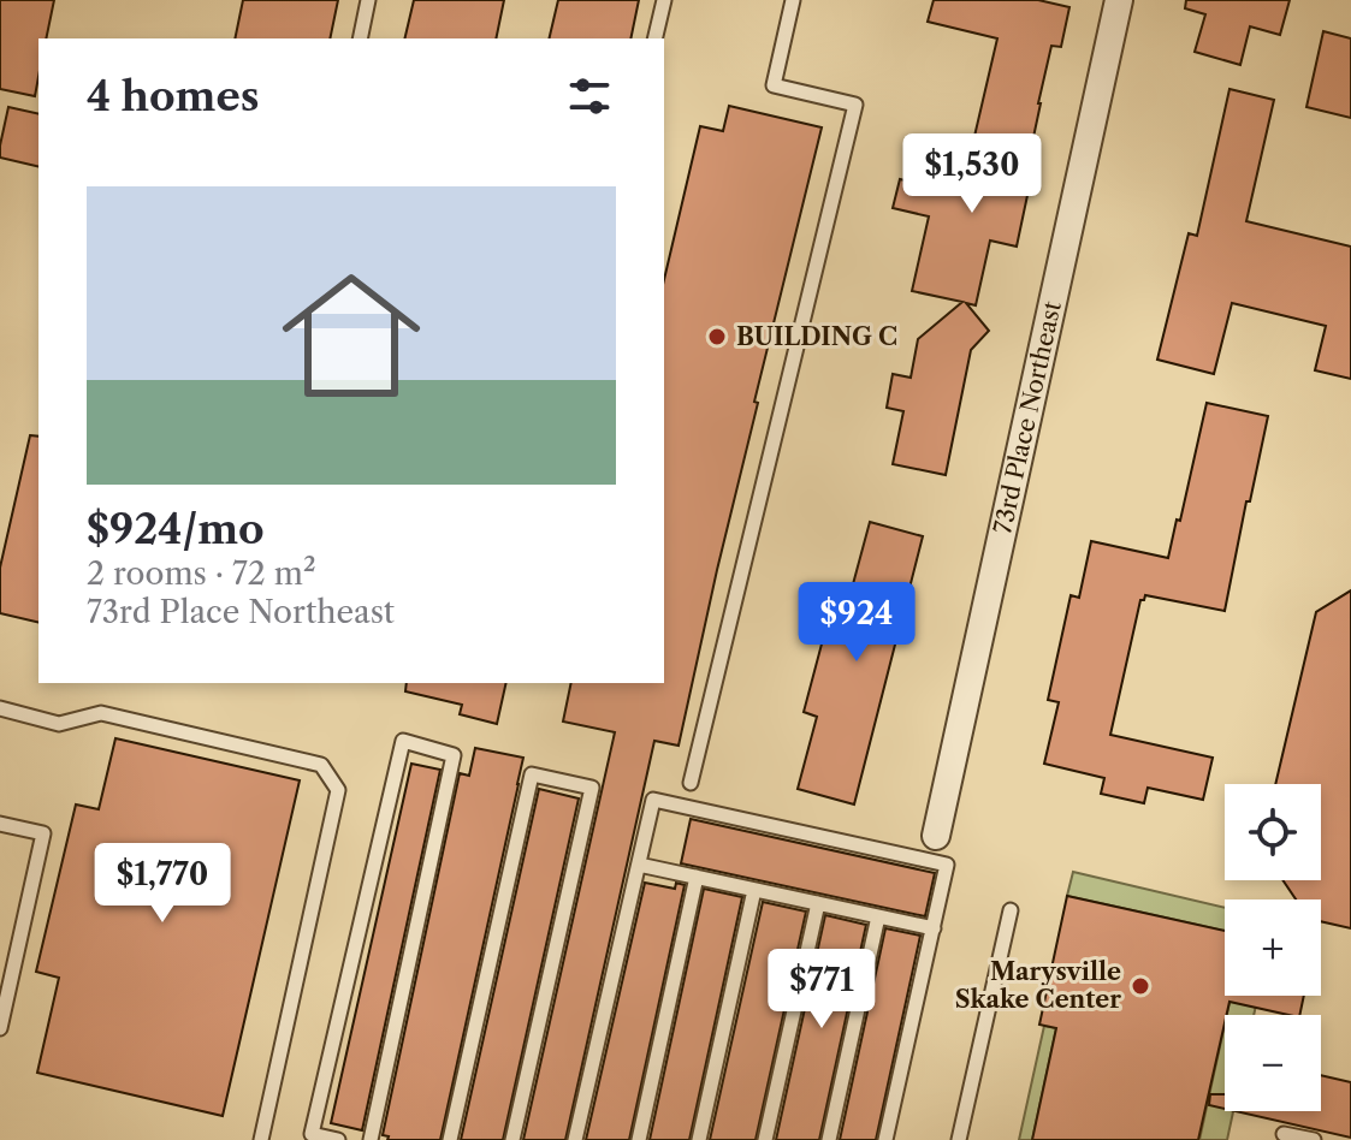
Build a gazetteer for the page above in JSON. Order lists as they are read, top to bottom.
{
  "streets": {
    "street": ["73rd Place Northeast"]
  },
  "places": ["BUILDING C", "Marysville Skake Center"],
  "page": {
    "heading": "4 homes",
    "price": [
      "$1,530",
      "$924",
      "$1,770",
      "$771"
    ],
    "list": [
      {
        "name": "$924/mo",
        "note": "2 rooms · 72 m² · 73rd Place Northeast"
      }
    ],
    "map_buttons": ["+", "−"]
  }
}
